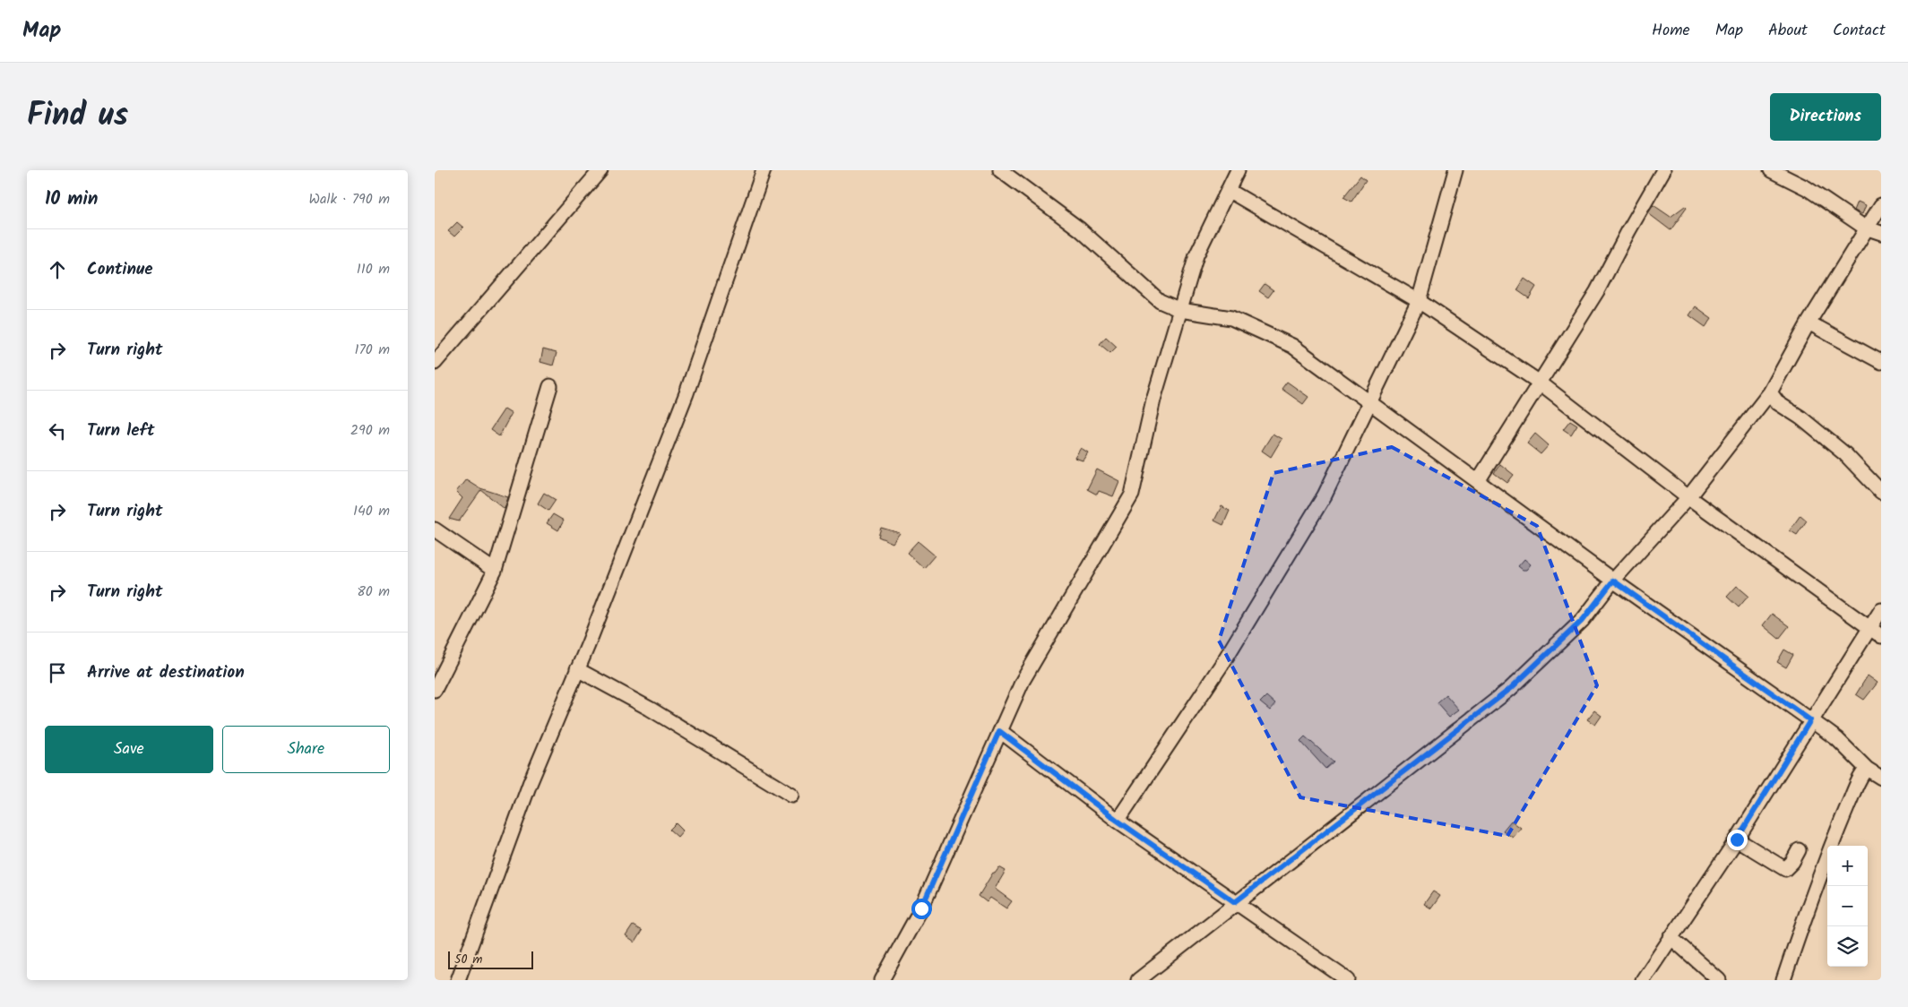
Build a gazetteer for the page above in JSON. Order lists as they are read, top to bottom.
{
  "scale_bar": "50 m",
  "page": {
    "header": "Map",
    "nav": [
      "Home",
      "Map",
      "About",
      "Contact"
    ],
    "title": "Find us",
    "buttons": [
      "Directions",
      ["Save", "Share"]
    ],
    "heading": ["10 min", "Walk · 790 m"],
    "list": [
      ["Continue", "110 m"],
      ["Turn right", "170 m"],
      ["Turn left", "290 m"],
      ["Turn right", "140 m"],
      ["Turn right", "80 m"],
      "Arrive at destination"
    ],
    "map_buttons": ["+", "−"],
    "scale": "50 m"
  }
}
